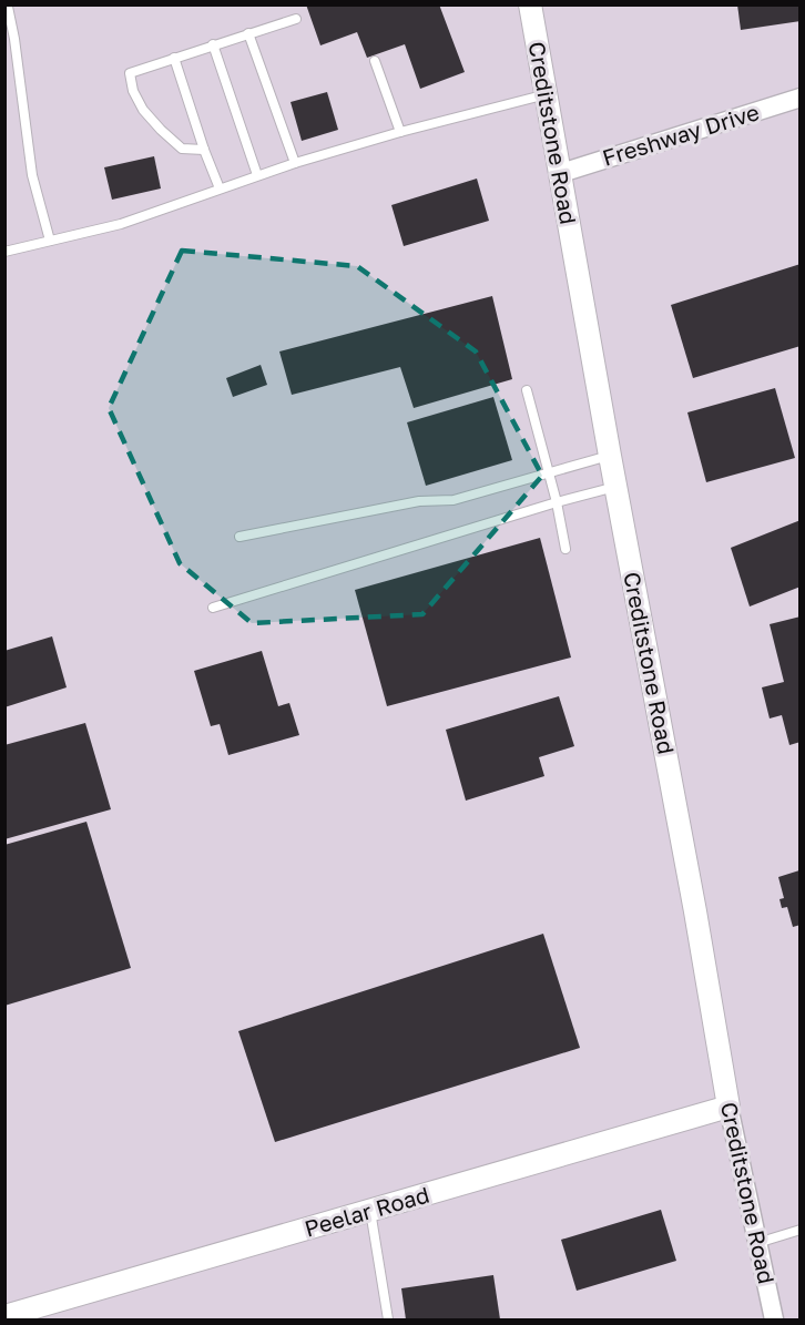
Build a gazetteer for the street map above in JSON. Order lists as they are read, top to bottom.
{
  "streets": {
    "street": ["Creditstone Road", "Freshway Drive", "Peelar Road"]
  },
  "crossings": [
    ["Creditstone Road", "Freshway Drive"],
    ["Creditstone Road", "Peelar Road"]
  ]
}
